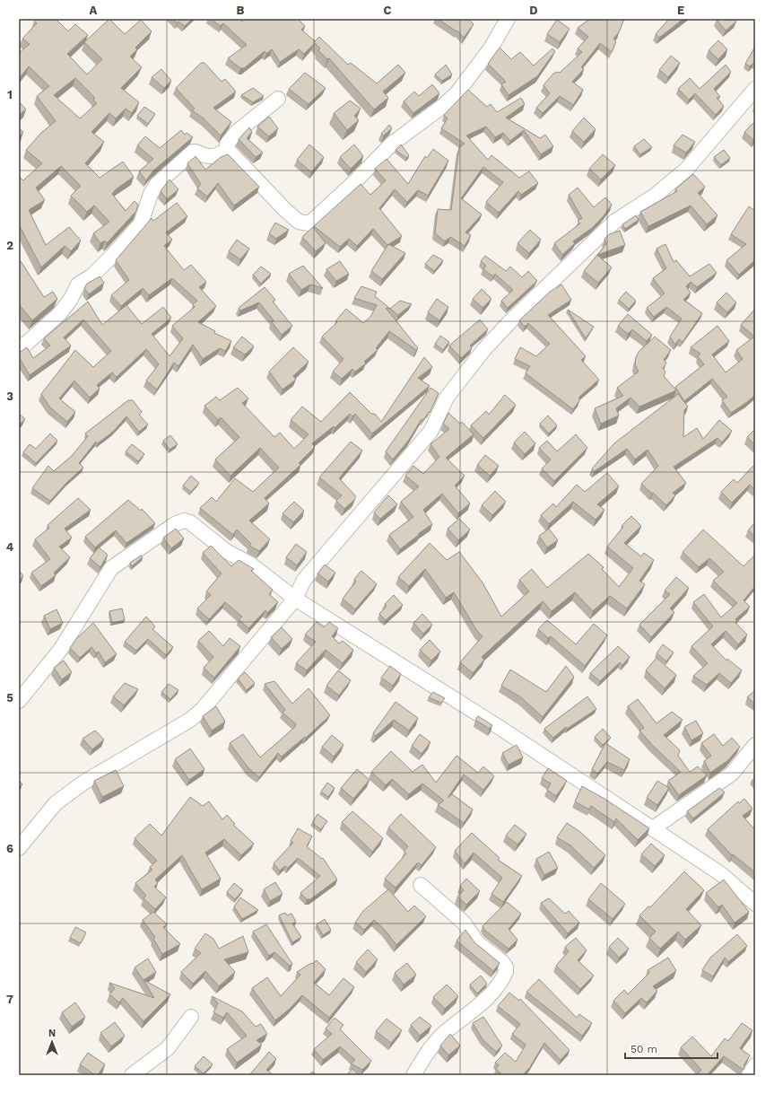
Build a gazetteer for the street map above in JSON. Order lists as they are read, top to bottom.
{
  "scale_bar": "50 m",
  "north": "top",
  "grid": {
    "columns": [
      "A",
      "B",
      "C",
      "D",
      "E"
    ],
    "rows": [
      "1",
      "2",
      "3",
      "4",
      "5",
      "6",
      "7"
    ]
  }
}
